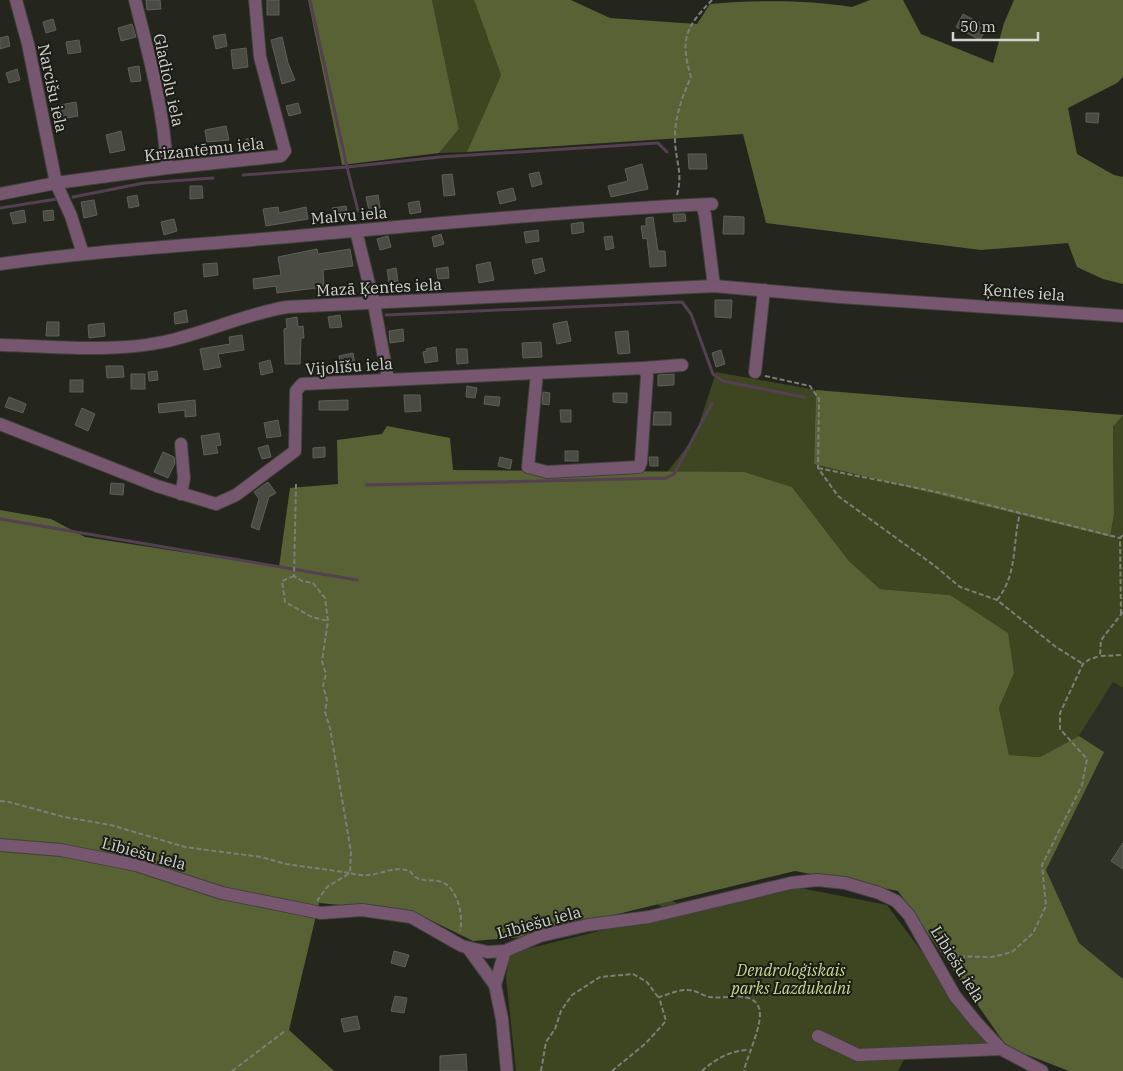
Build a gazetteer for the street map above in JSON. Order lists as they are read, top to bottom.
{
  "streets": {
    "street": [
      "Gladiolu iela",
      "Narcišu iela",
      "Krizantēmu iela",
      "Malvu iela",
      "Mazā Ķentes iela",
      "Ķentes iela",
      "Vijolīšu iela",
      "Lībiešu iela"
    ]
  },
  "crossings": [
    ["Gladiolu iela", "Krizantēmu iela"],
    ["Narcišu iela", "Krizantēmu iela"],
    ["Narcišu iela", "Malvu iela"],
    ["Malvu iela", "Mazā Ķentes iela"],
    ["Mazā Ķentes iela", "Ķentes iela"]
  ],
  "parks": ["Dendroloģiskais parks Lazdukalni"],
  "scale_bar": "50 m"
}
